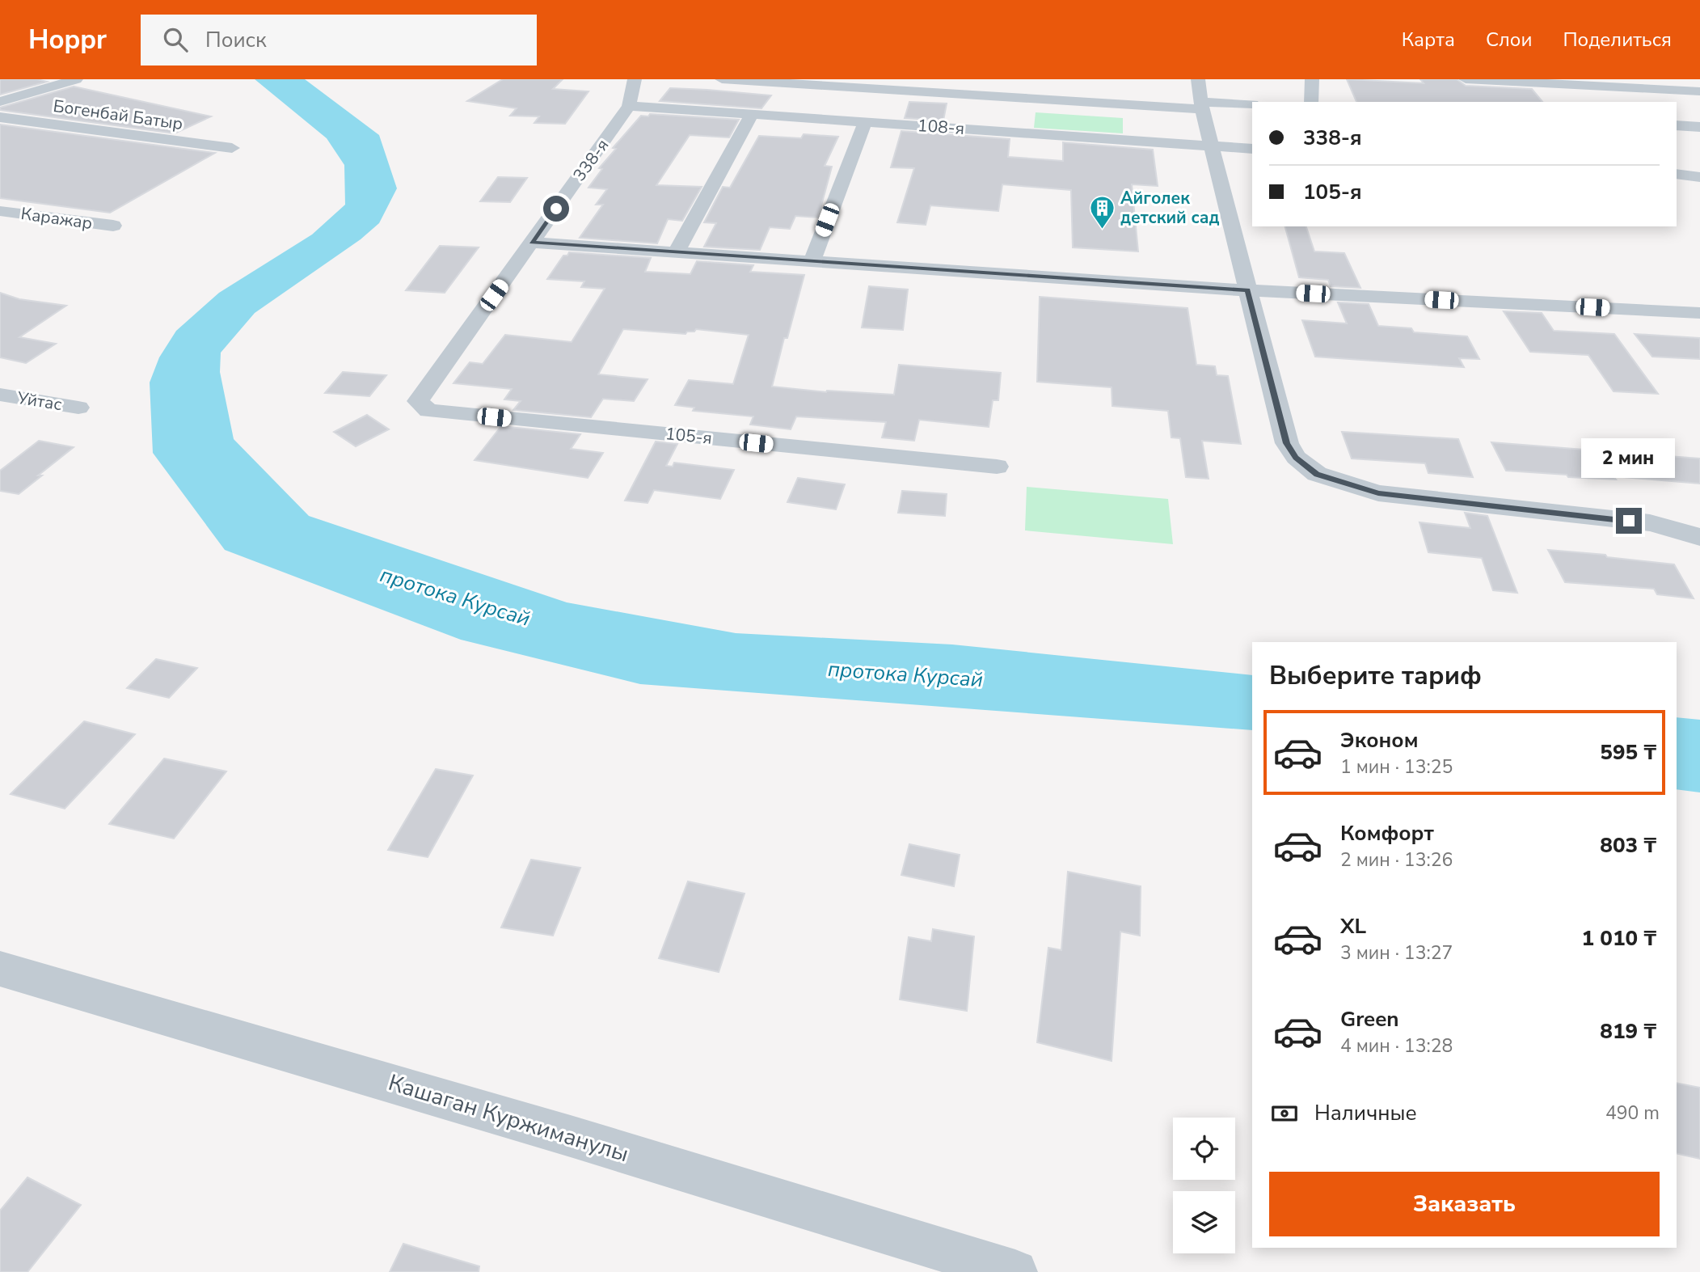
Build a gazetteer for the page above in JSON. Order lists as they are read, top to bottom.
{
  "streets": {
    "street": [
      "Богенбай Батыр",
      "108-я",
      "338-я",
      "Каражар",
      "Уйтас",
      "105-я",
      "Кашаган Куржиманулы"
    ]
  },
  "crossings": [
    ["108-я", "338-я"],
    ["338-я", "105-я"]
  ],
  "water": ["протока Курсай"],
  "places": {
    "building": ["Айголек детский сад"]
  },
  "page": {
    "header": "Hoppr",
    "search": "Поиск",
    "nav": ["Карта", "Слои", "Поделиться"],
    "banner": ["338-я", "105-я"],
    "bubble": "2 мин",
    "heading": "Выберите тариф",
    "list": [
      {
        "name": "Эконом",
        "note": "1 мин · 13:25",
        "value": "595 ₸"
      },
      {
        "name": "Комфорт",
        "note": "2 мин · 13:26",
        "value": "803 ₸"
      },
      {
        "name": "XL",
        "note": "3 мин · 13:27",
        "value": "1 010 ₸"
      },
      {
        "name": "Green",
        "note": "4 мин · 13:28",
        "value": "819 ₸"
      }
    ],
    "pay": ["Наличные", "490 m"],
    "buttons": "Заказать"
  }
}
